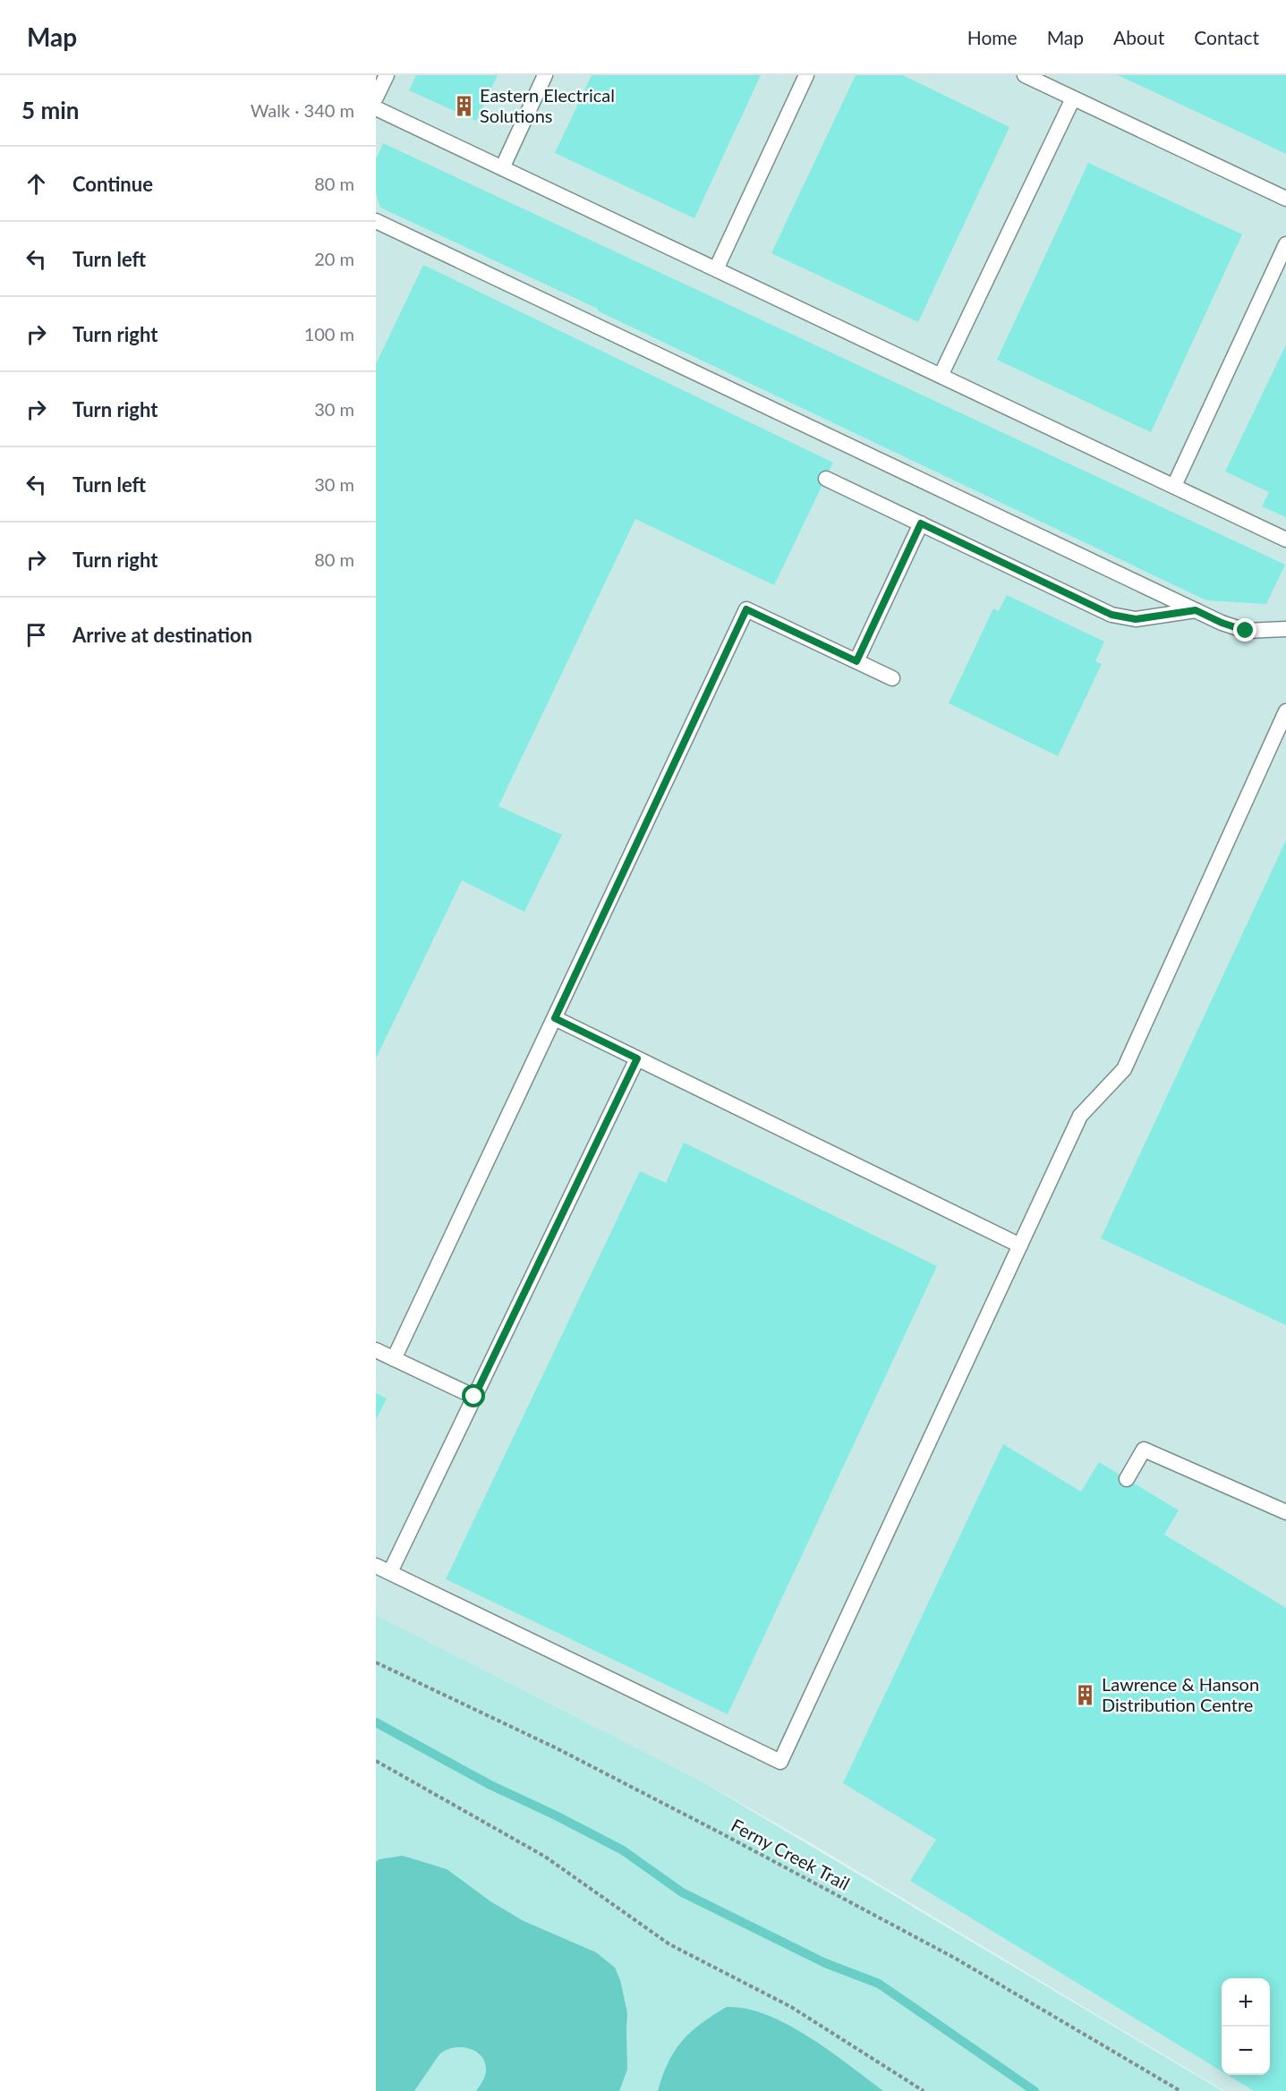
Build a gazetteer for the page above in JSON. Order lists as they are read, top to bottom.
{
  "streets": {
    "path": ["Ferny Creek Trail"]
  },
  "places": {
    "building": ["Eastern Electrical Solutions", "Lawrence & Hanson Distribution Centre"]
  },
  "page": {
    "header": "Map",
    "nav": [
      "Home",
      "Map",
      "About",
      "Contact"
    ],
    "heading": ["5 min", "Walk · 340 m"],
    "list": [
      ["Continue", "80 m"],
      ["Turn left", "20 m"],
      ["Turn right", "100 m"],
      ["Turn right", "30 m"],
      ["Turn left", "30 m"],
      ["Turn right", "80 m"],
      "Arrive at destination"
    ],
    "map_buttons": ["+", "−"]
  }
}
